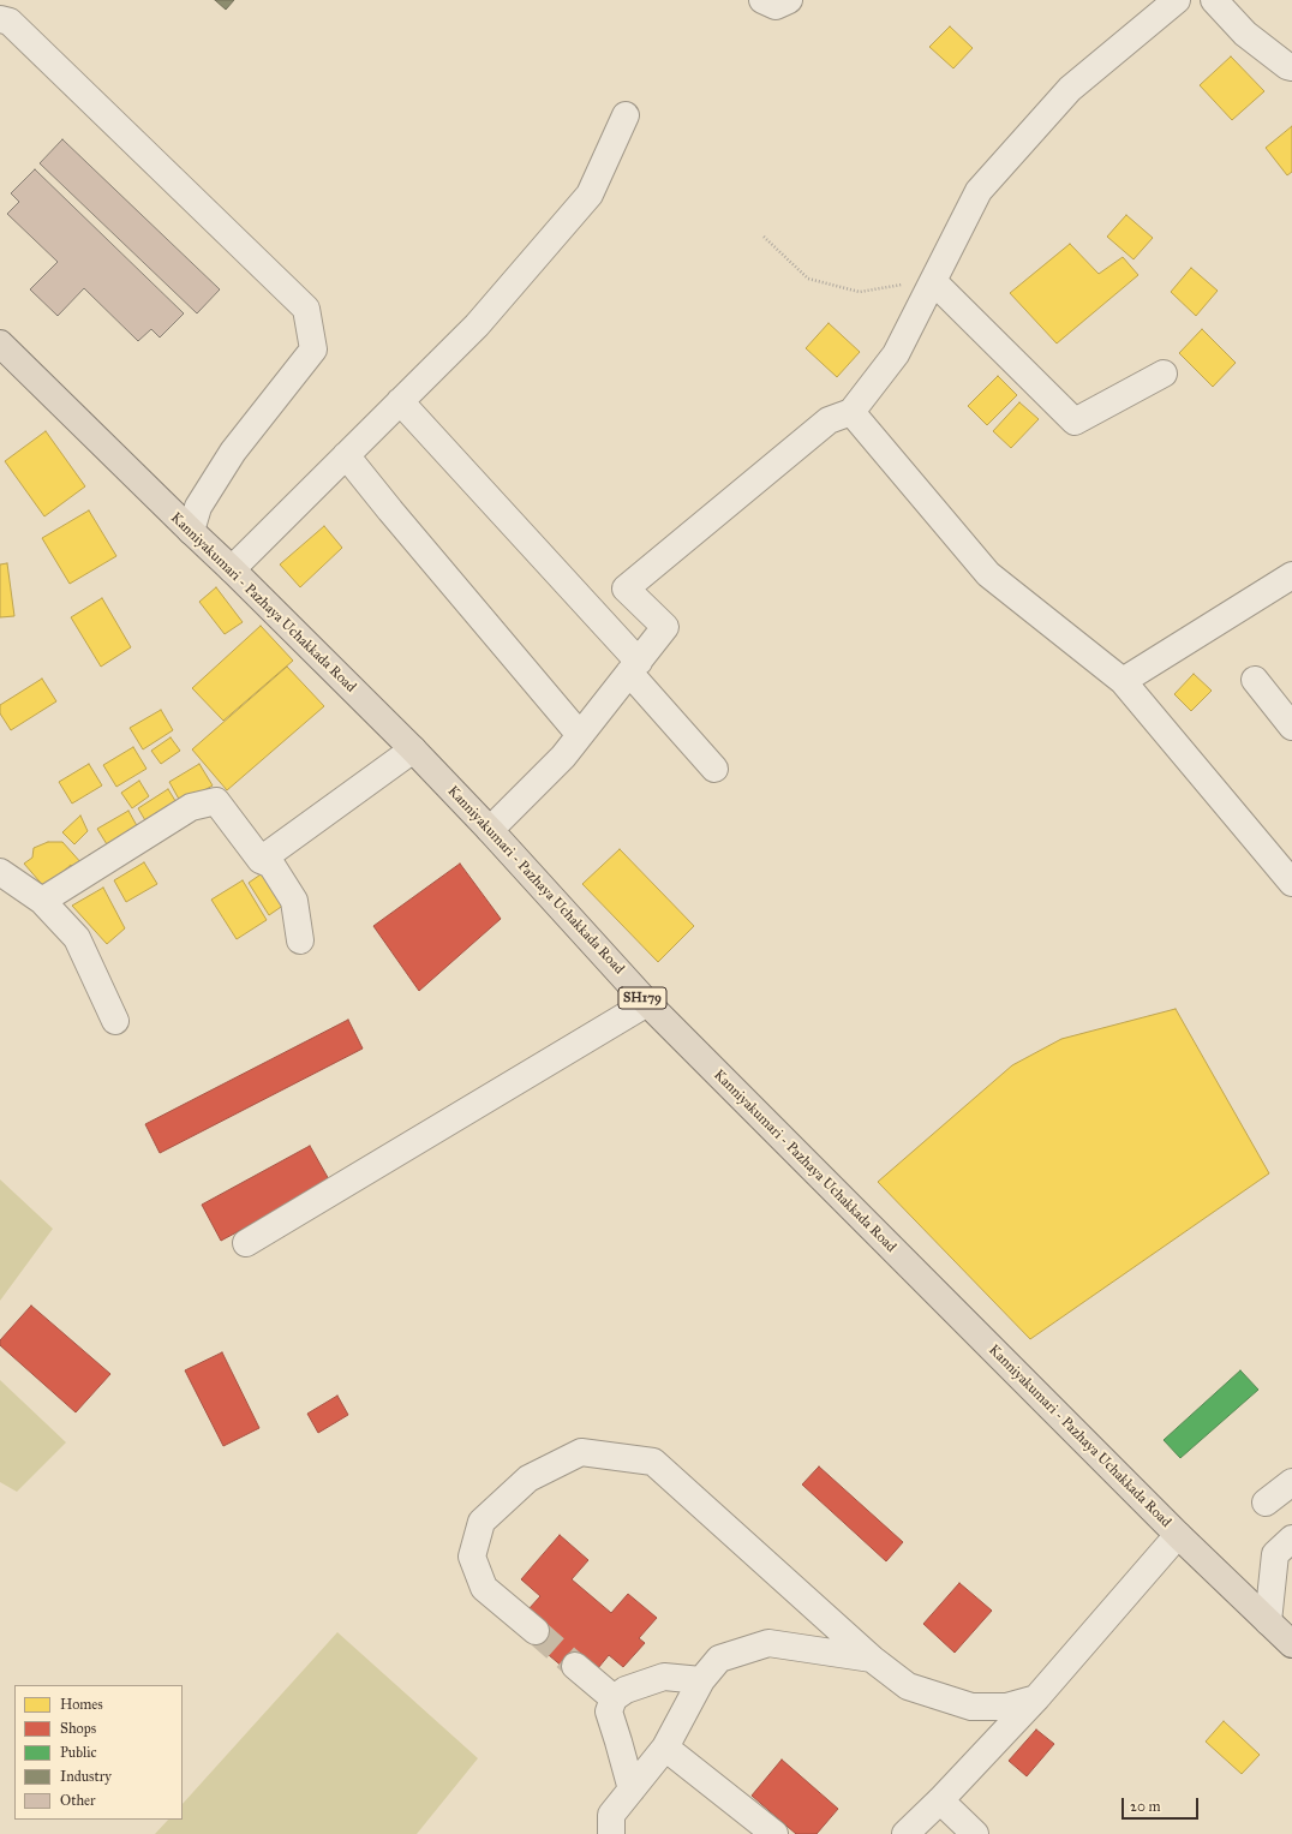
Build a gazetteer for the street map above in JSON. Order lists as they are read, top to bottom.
{
  "streets": {
    "main road": ["Kanniyakumari - Pazhaya Uchakkada Road", "SH179"]
  },
  "legend": [
    "Homes",
    "Shops",
    "Public",
    "Industry",
    "Other"
  ],
  "scale_bar": "20 m"
}
